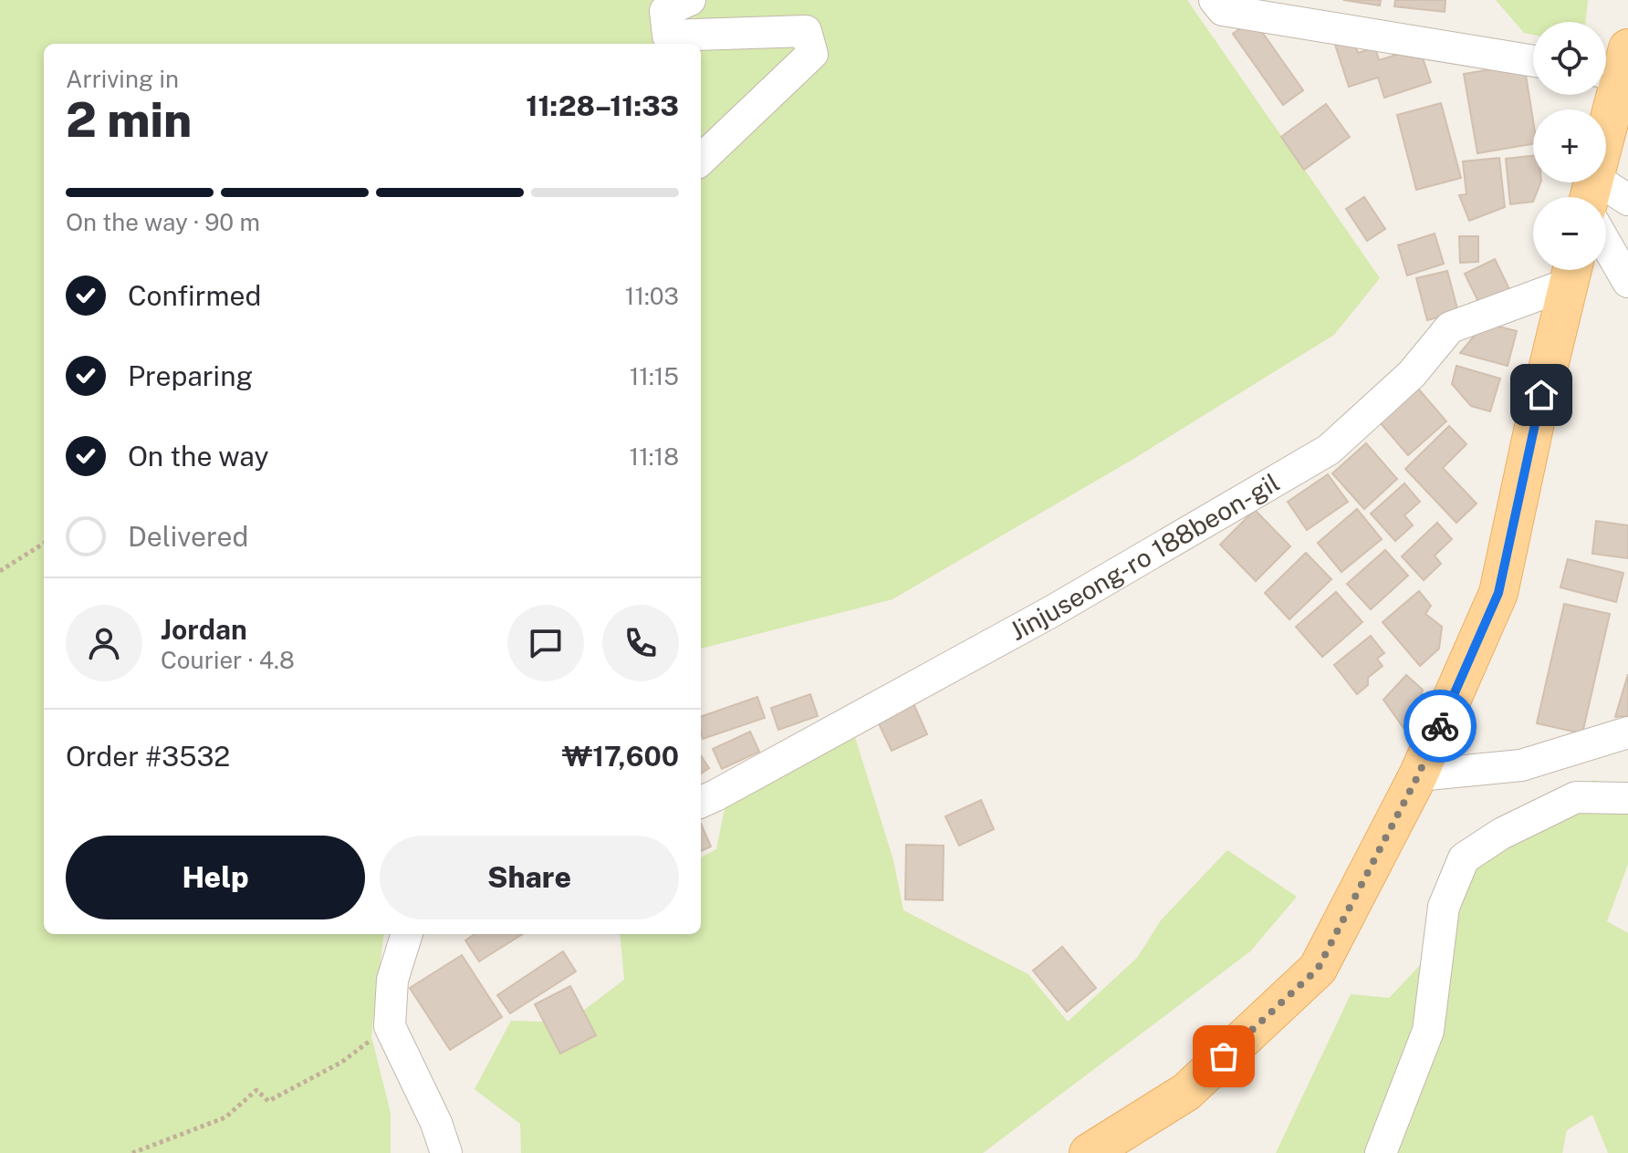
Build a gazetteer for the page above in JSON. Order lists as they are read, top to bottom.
{
  "streets": {
    "street": ["Jinjuseong-ro 188beon-gil"]
  },
  "page": {
    "map_buttons": ["+", "−"],
    "heading": ["2 min", "Arriving in", "11:28–11:33"],
    "panel": [
      "Jordan",
      "Courier · 4.8",
      "Order #3532",
      "₩17,600"
    ],
    "bar": "On the way · 90 m",
    "list": [
      ["Confirmed", "11:03"],
      ["Preparing", "11:15"],
      ["On the way", "11:18"],
      "Delivered"
    ],
    "buttons": ["Help", "Share"]
  }
}
